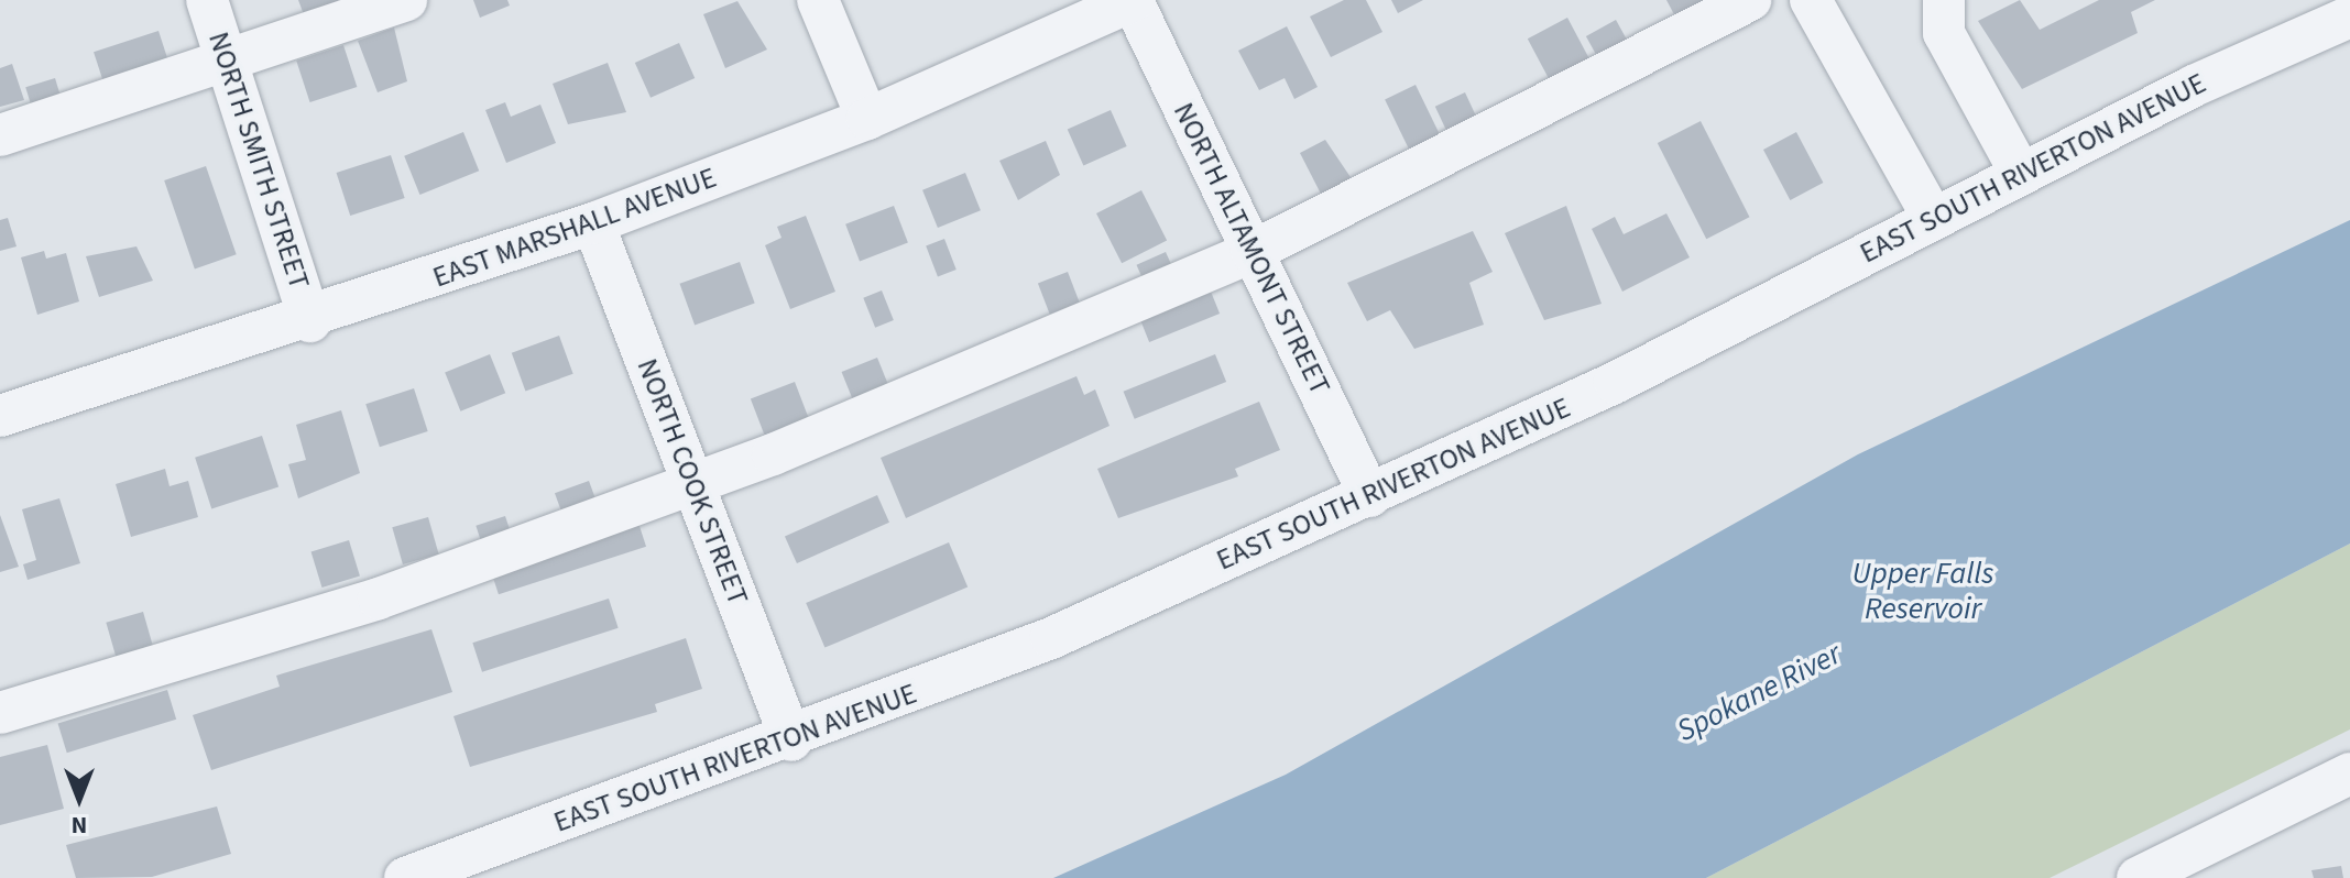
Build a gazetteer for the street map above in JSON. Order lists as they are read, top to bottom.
{
  "streets": {
    "street": [
      "NORTH SMITH STREET",
      "EAST SOUTH RIVERTON AVENUE",
      "EAST MARSHALL AVENUE",
      "NORTH ALTAMONT STREET",
      "NORTH COOK STREET"
    ]
  },
  "crossings": [
    ["NORTH SMITH STREET", "EAST MARSHALL AVENUE"],
    ["EAST SOUTH RIVERTON AVENUE", "NORTH ALTAMONT STREET"],
    ["EAST SOUTH RIVERTON AVENUE", "NORTH COOK STREET"],
    ["EAST MARSHALL AVENUE", "NORTH ALTAMONT STREET"],
    ["EAST MARSHALL AVENUE", "NORTH COOK STREET"]
  ],
  "water": ["Upper Falls Reservoir", "Spokane River"],
  "north": "bottom"
}
